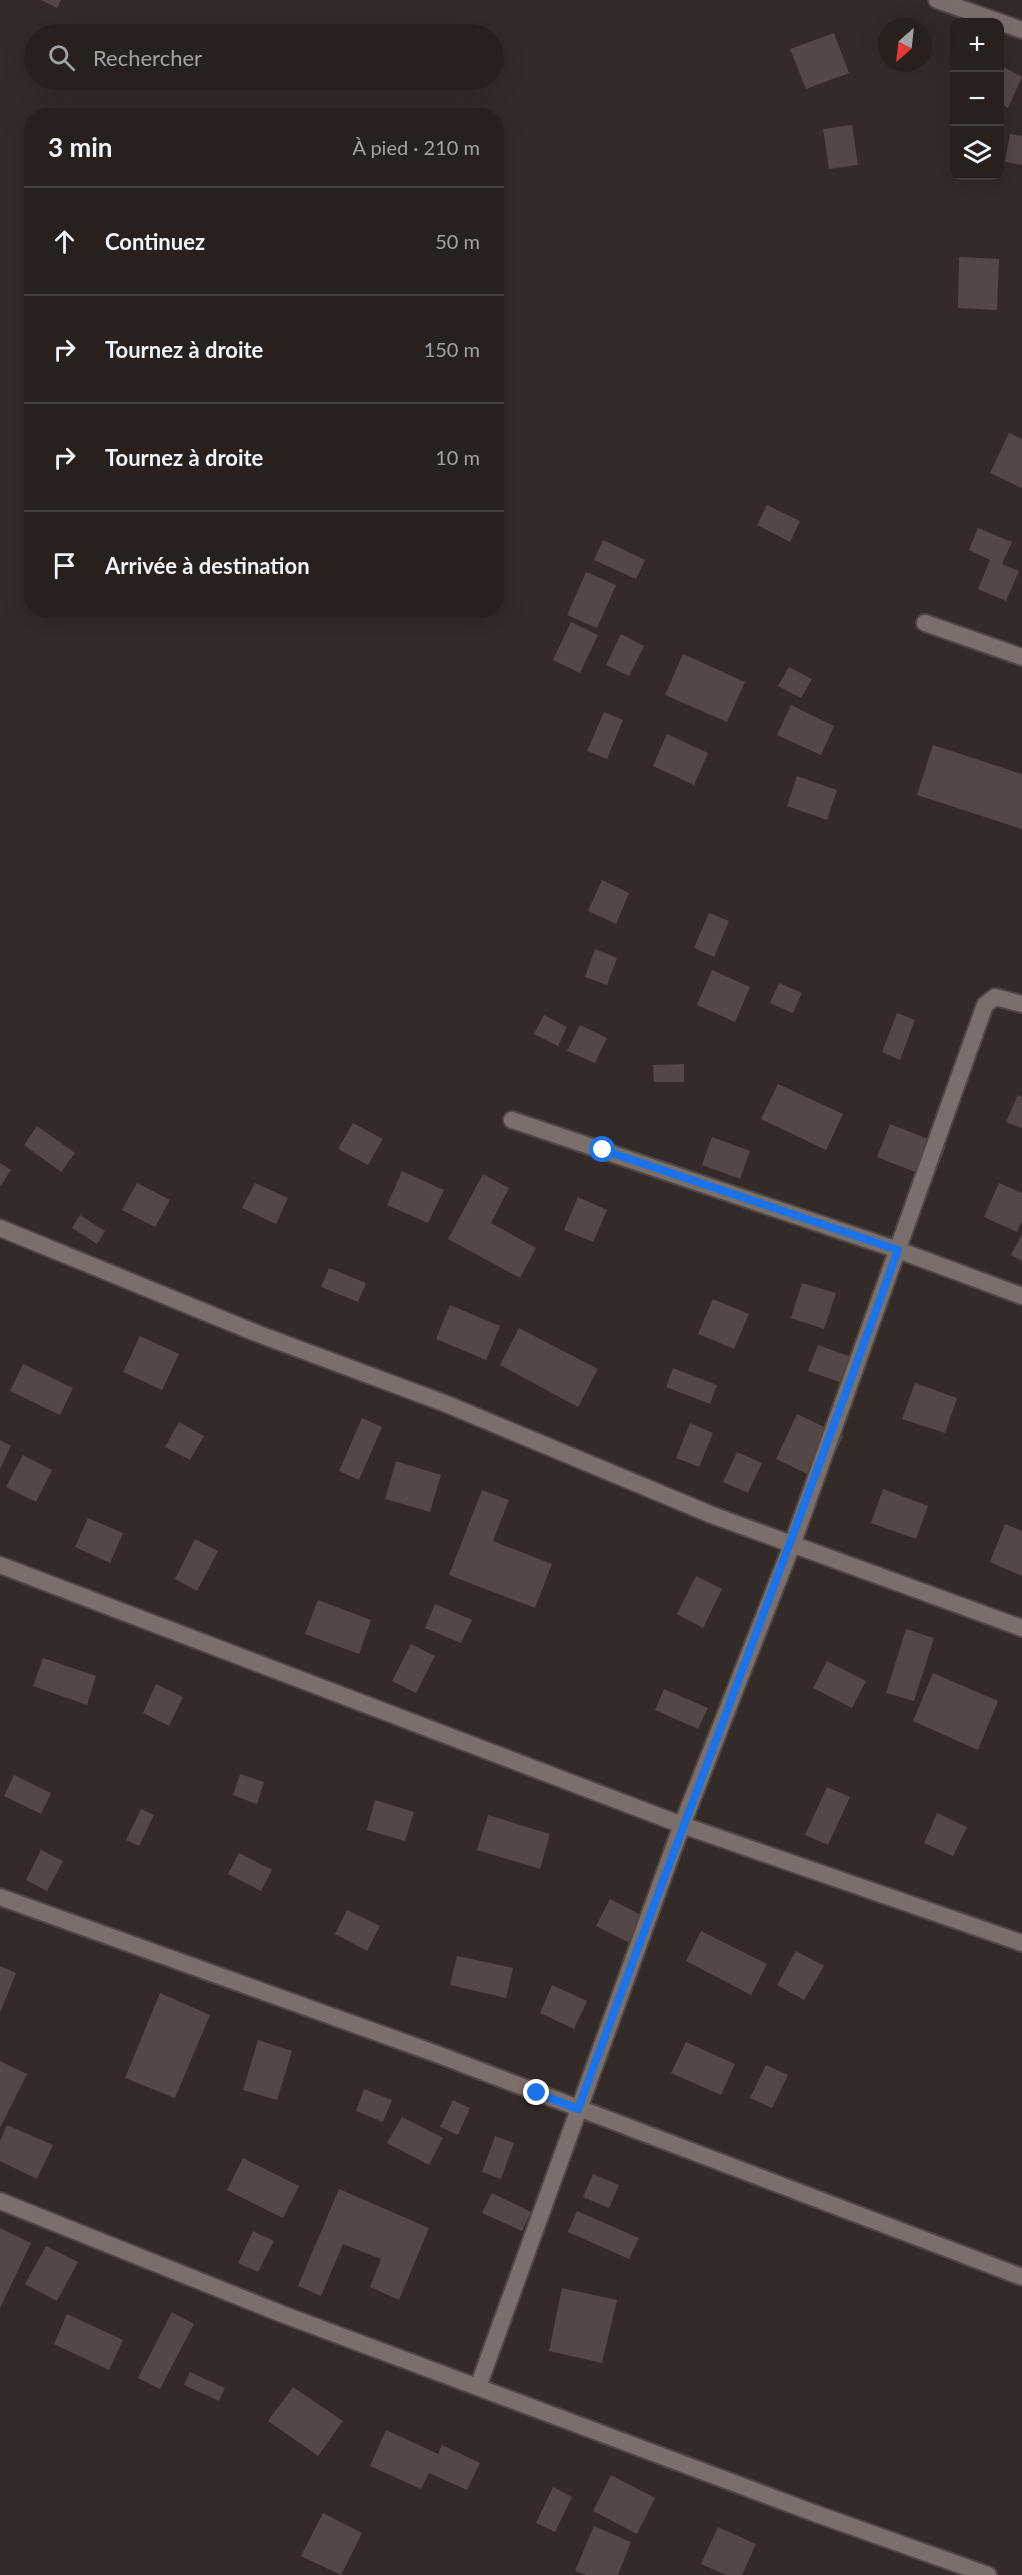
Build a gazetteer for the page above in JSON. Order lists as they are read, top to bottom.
{
  "north": "bottom left",
  "page": {
    "map_buttons": ["+", "−"],
    "search": "Rechercher",
    "heading": ["3 min", "À pied · 210 m"],
    "list": [
      ["Continuez", "50 m"],
      ["Tournez à droite", "150 m"],
      ["Tournez à droite", "10 m"],
      "Arrivée à destination"
    ]
  }
}
